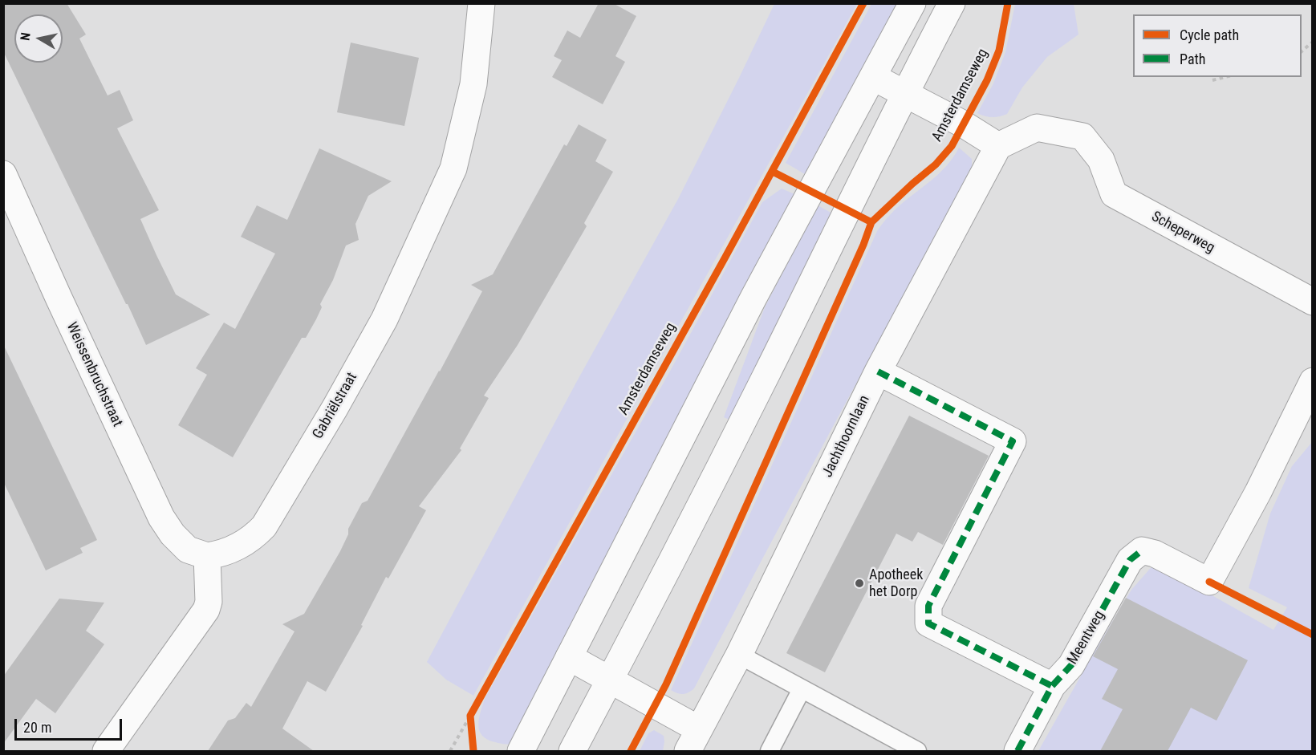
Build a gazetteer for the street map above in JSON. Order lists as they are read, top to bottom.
{
  "streets": {
    "street": [
      "Scheperweg",
      "Weissenbruchstraat",
      "Gabriëlstraat",
      "Jachthoornlaan",
      "Meentweg"
    ],
    "cycle path": ["Amsterdamseweg"]
  },
  "crossings": [
    ["Scheperweg", "Jachthoornlaan"],
    ["Weissenbruchstraat", "Gabriëlstraat"]
  ],
  "places": ["Apotheek het Dorp"],
  "legend": ["Cycle path", "Path"],
  "scale_bar": "20 m",
  "north": "left"
}
